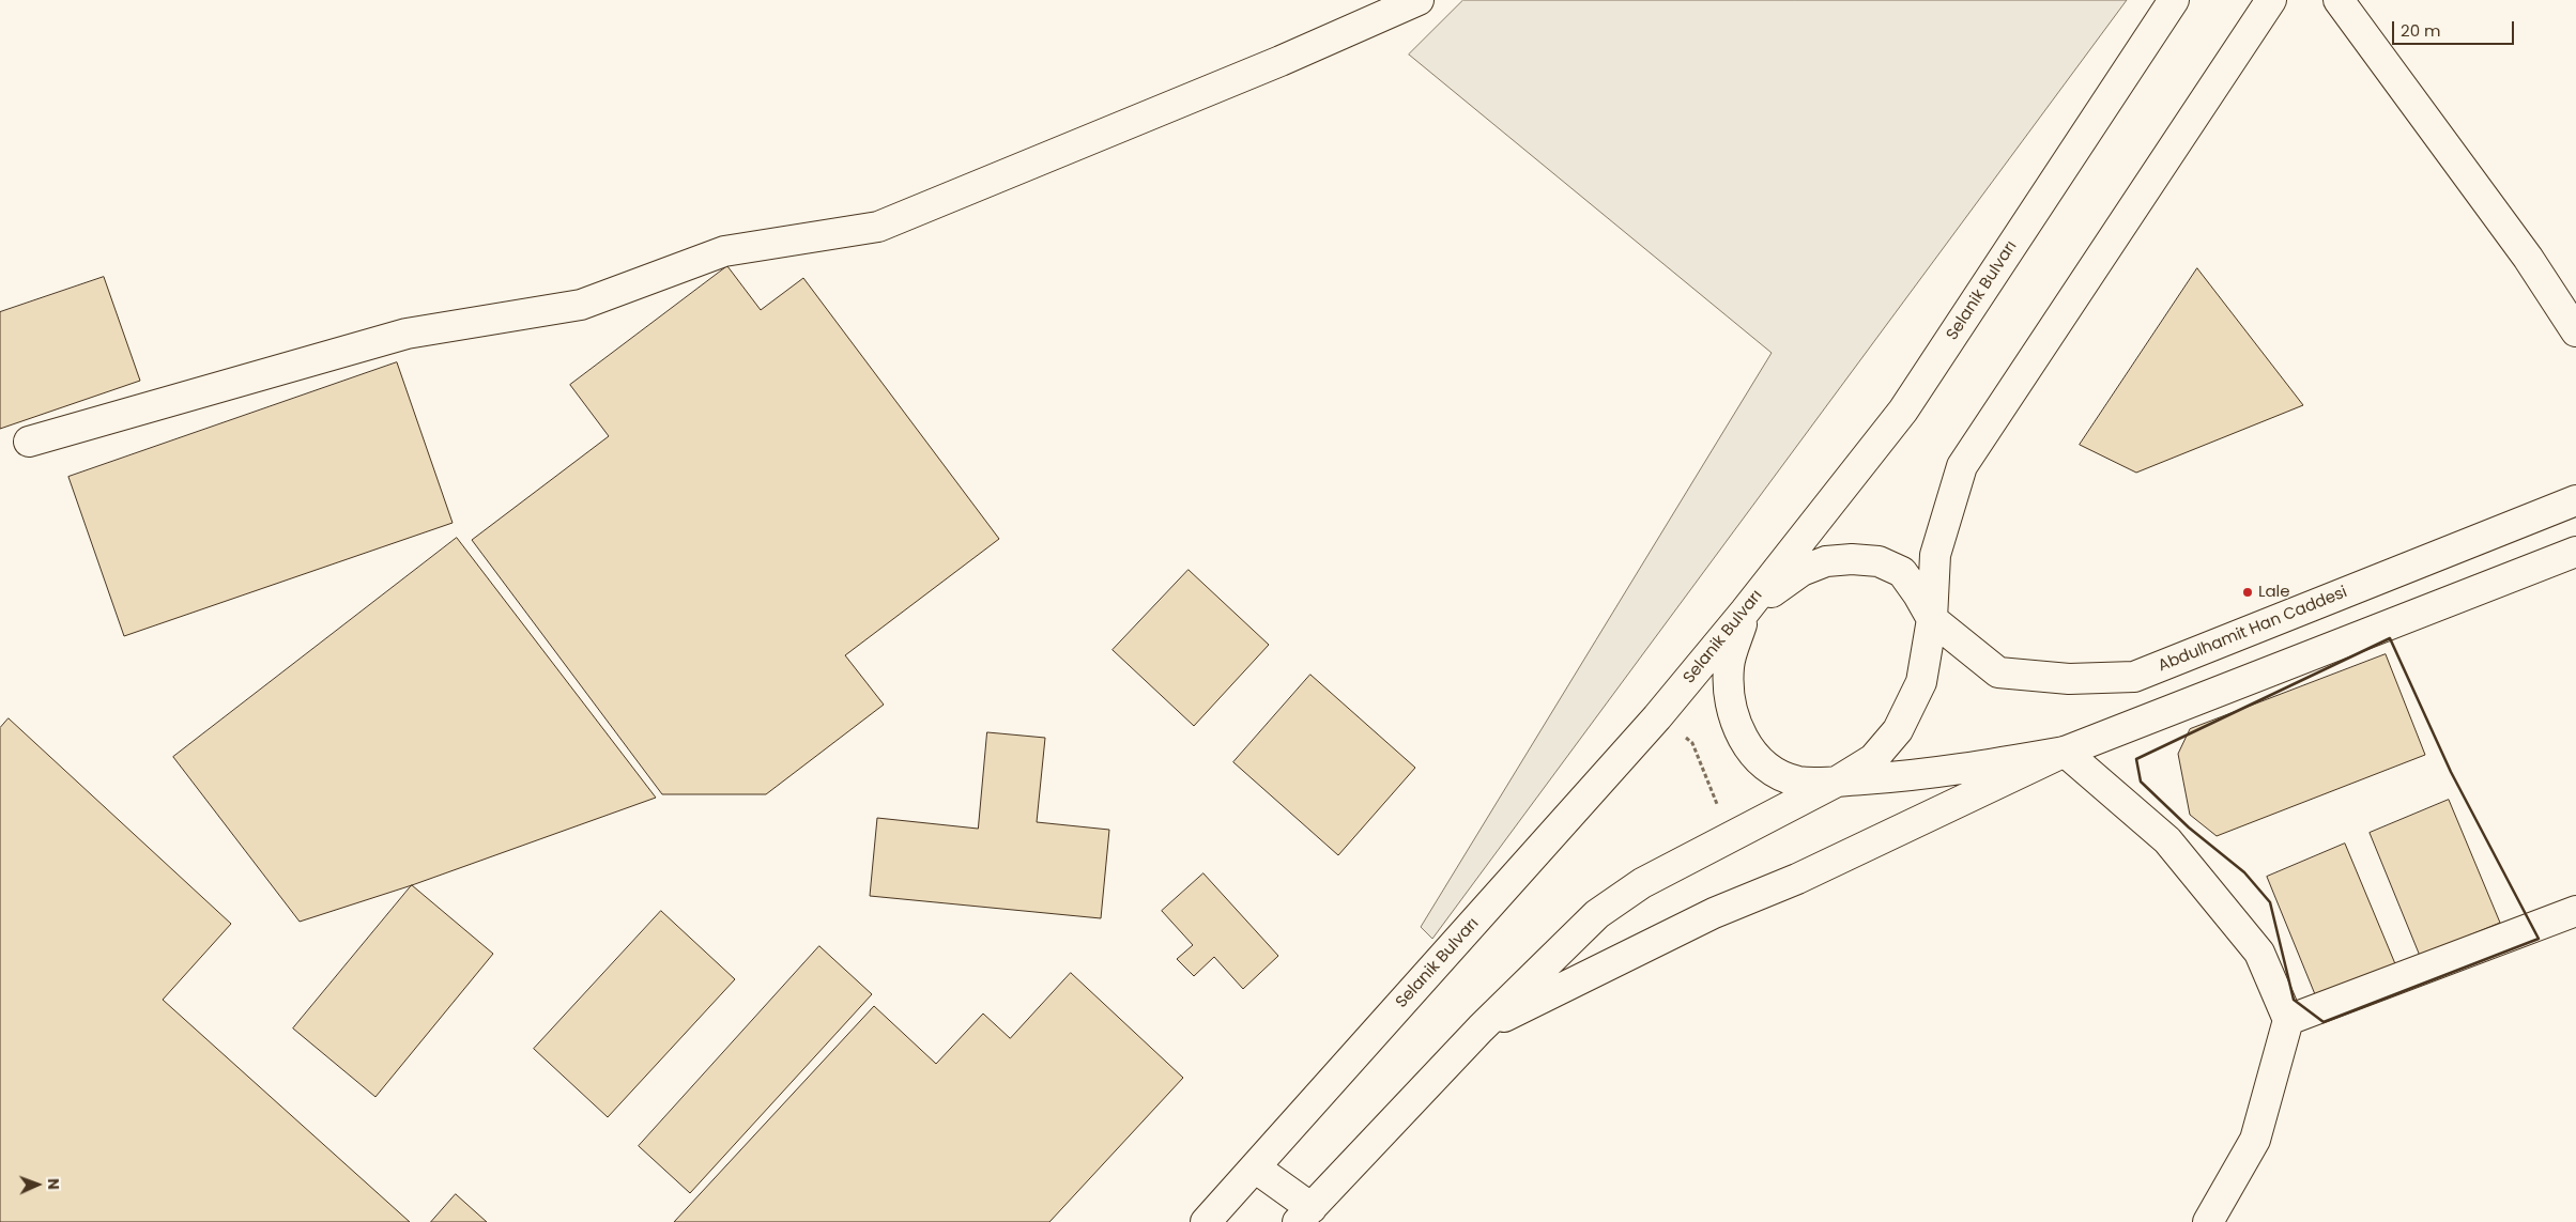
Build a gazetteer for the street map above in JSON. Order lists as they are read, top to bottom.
{
  "streets": {
    "main road": ["Selanik Bulvarı", "Abdulhamit Han Caddesi"]
  },
  "places": ["Lale"],
  "scale_bar": "20 m",
  "north": "right"
}
